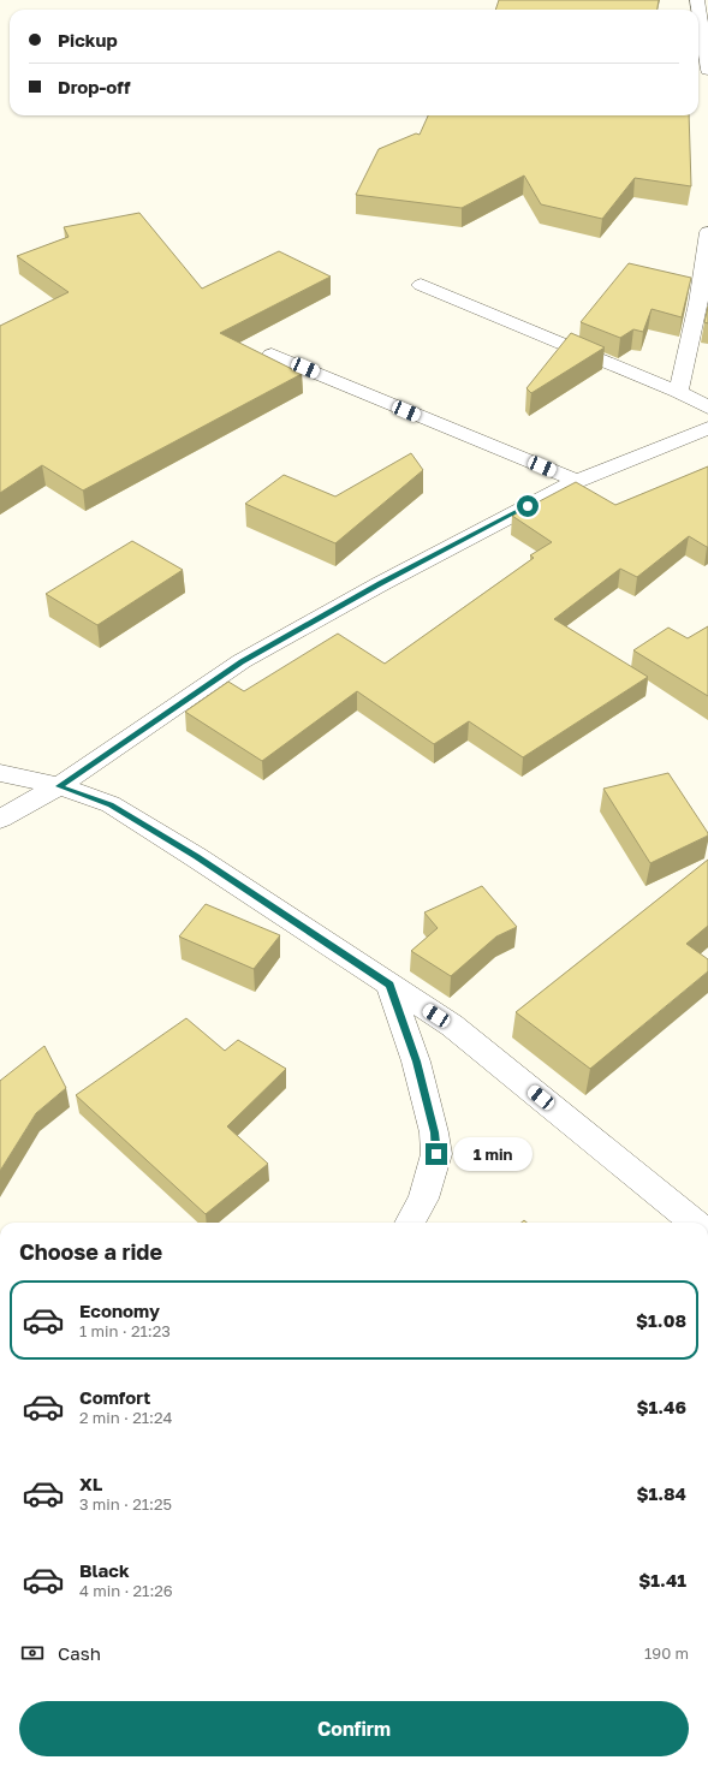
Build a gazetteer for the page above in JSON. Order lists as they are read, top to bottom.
{
  "page": {
    "banner": ["Pickup", "Drop-off"],
    "bubble": "1 min",
    "heading": "Choose a ride",
    "list": [
      {
        "name": "Economy",
        "note": "1 min · 21:23",
        "value": "$1.08"
      },
      {
        "name": "Comfort",
        "note": "2 min · 21:24",
        "value": "$1.46"
      },
      {
        "name": "XL",
        "note": "3 min · 21:25",
        "value": "$1.84"
      },
      {
        "name": "Black",
        "note": "4 min · 21:26",
        "value": "$1.41"
      }
    ],
    "pay": ["Cash", "190 m"],
    "buttons": "Confirm"
  }
}
